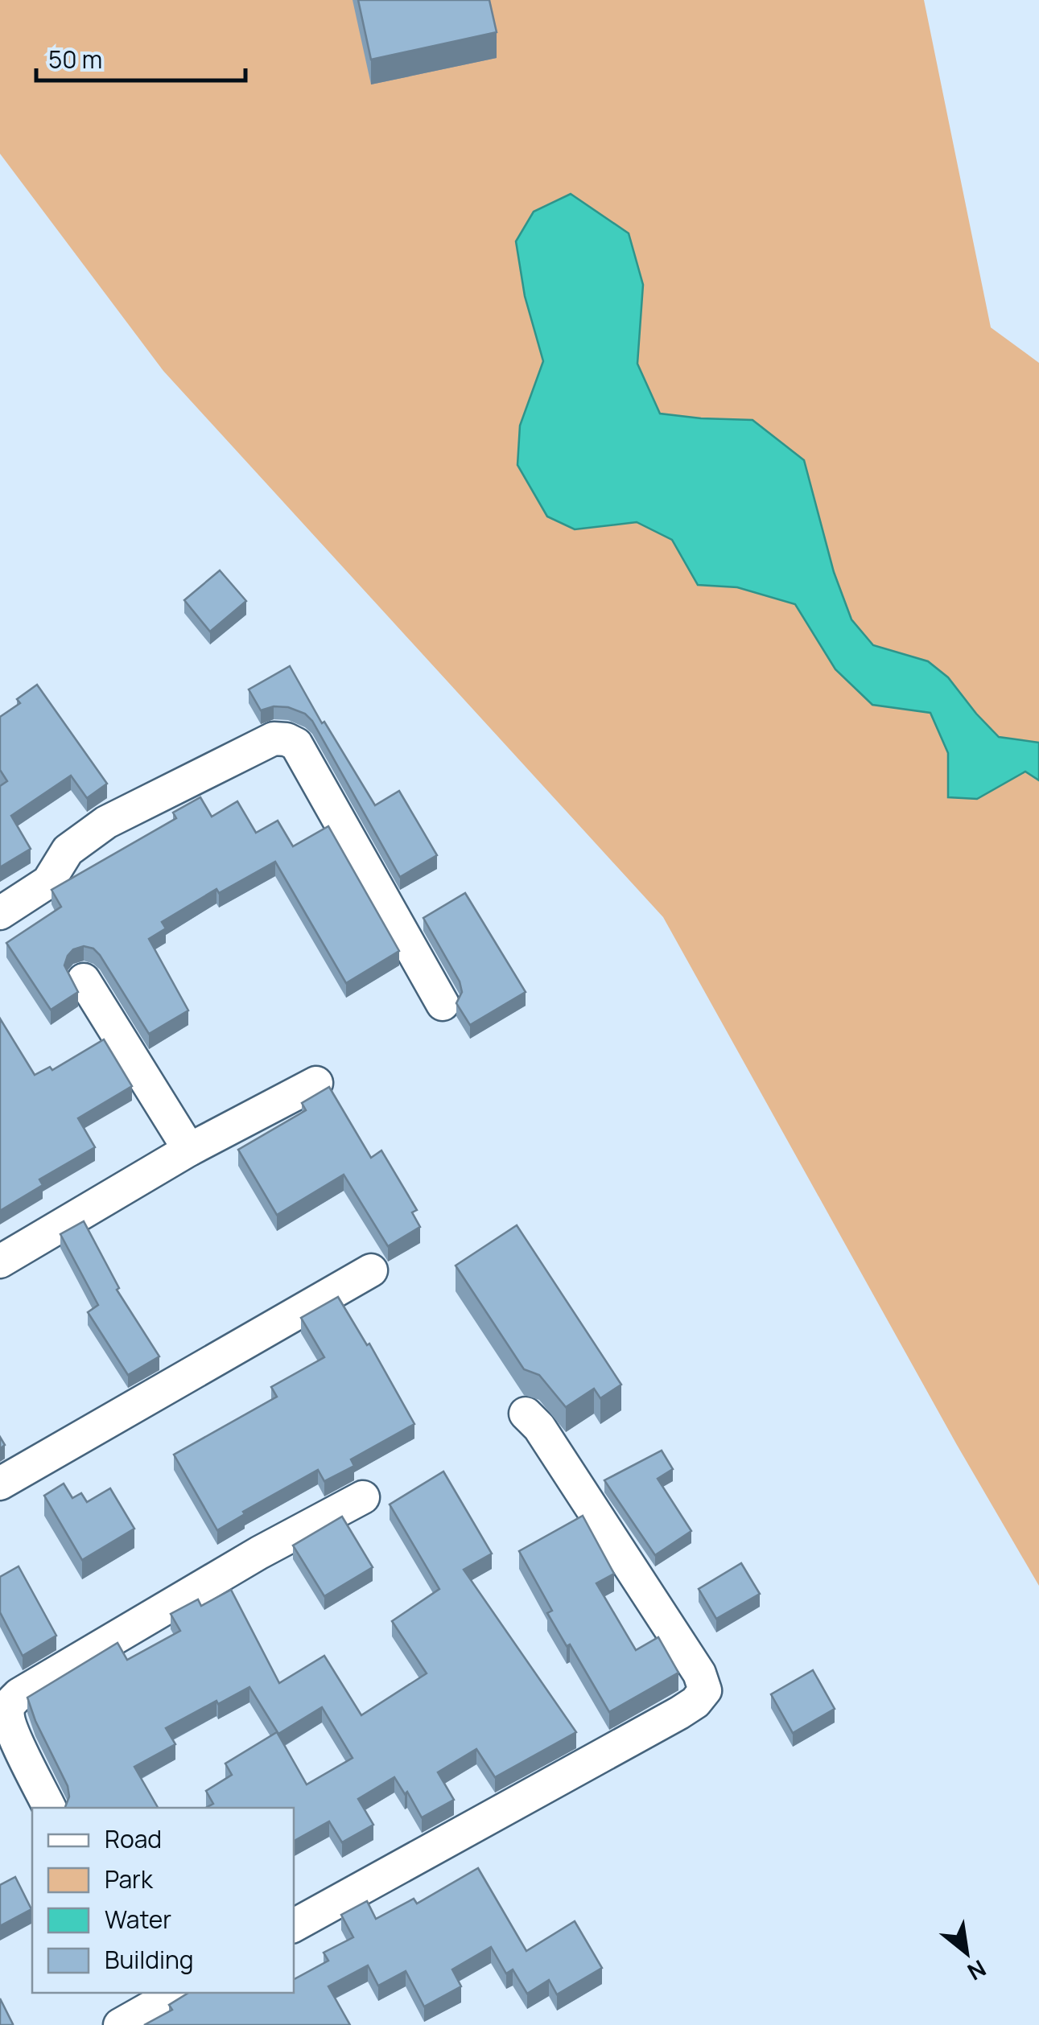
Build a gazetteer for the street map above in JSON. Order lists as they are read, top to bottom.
{
  "legend": [
    "Road",
    "Park",
    "Water",
    "Building"
  ],
  "scale_bar": "50 m",
  "north": "bottom right"
}
